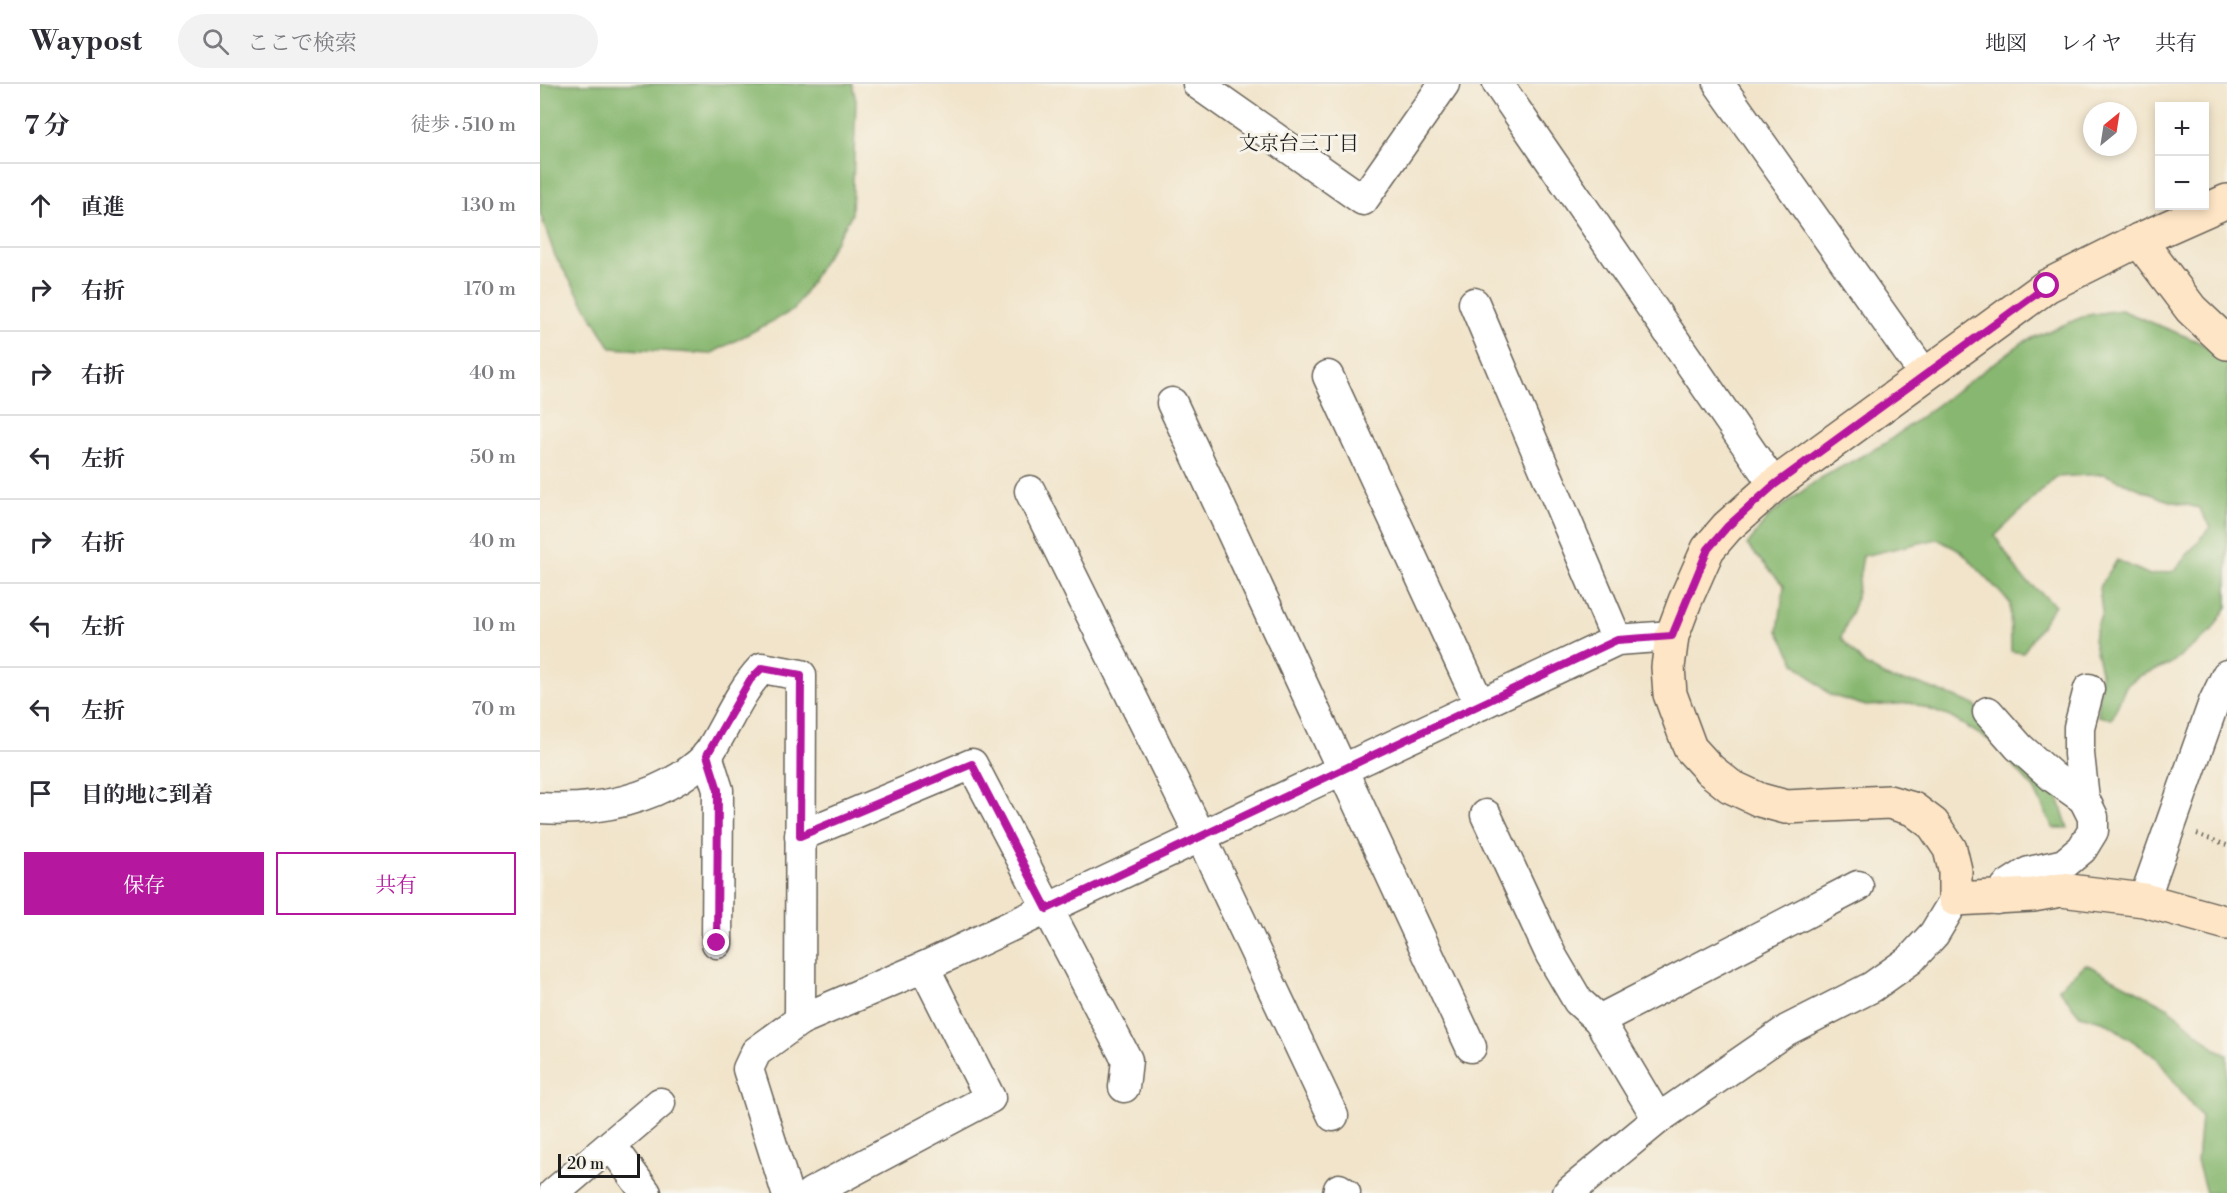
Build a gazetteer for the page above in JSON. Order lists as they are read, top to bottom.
{
  "districts": ["文京台三丁目"],
  "scale_bar": "20 m",
  "north": "top right",
  "page": {
    "header": "Waypost",
    "search": "ここで検索",
    "nav": ["地図", "レイヤ", "共有"],
    "heading": ["7 分", "徒歩 · 510 m"],
    "map_buttons": ["+", "−"],
    "list": [
      ["直進", "130 m"],
      ["右折", "170 m"],
      ["右折", "40 m"],
      ["左折", "50 m"],
      ["右折", "40 m"],
      ["左折", "10 m"],
      ["左折", "70 m"],
      "目的地に到着"
    ],
    "buttons": ["保存", "共有"],
    "scale": "20 m"
  }
}
